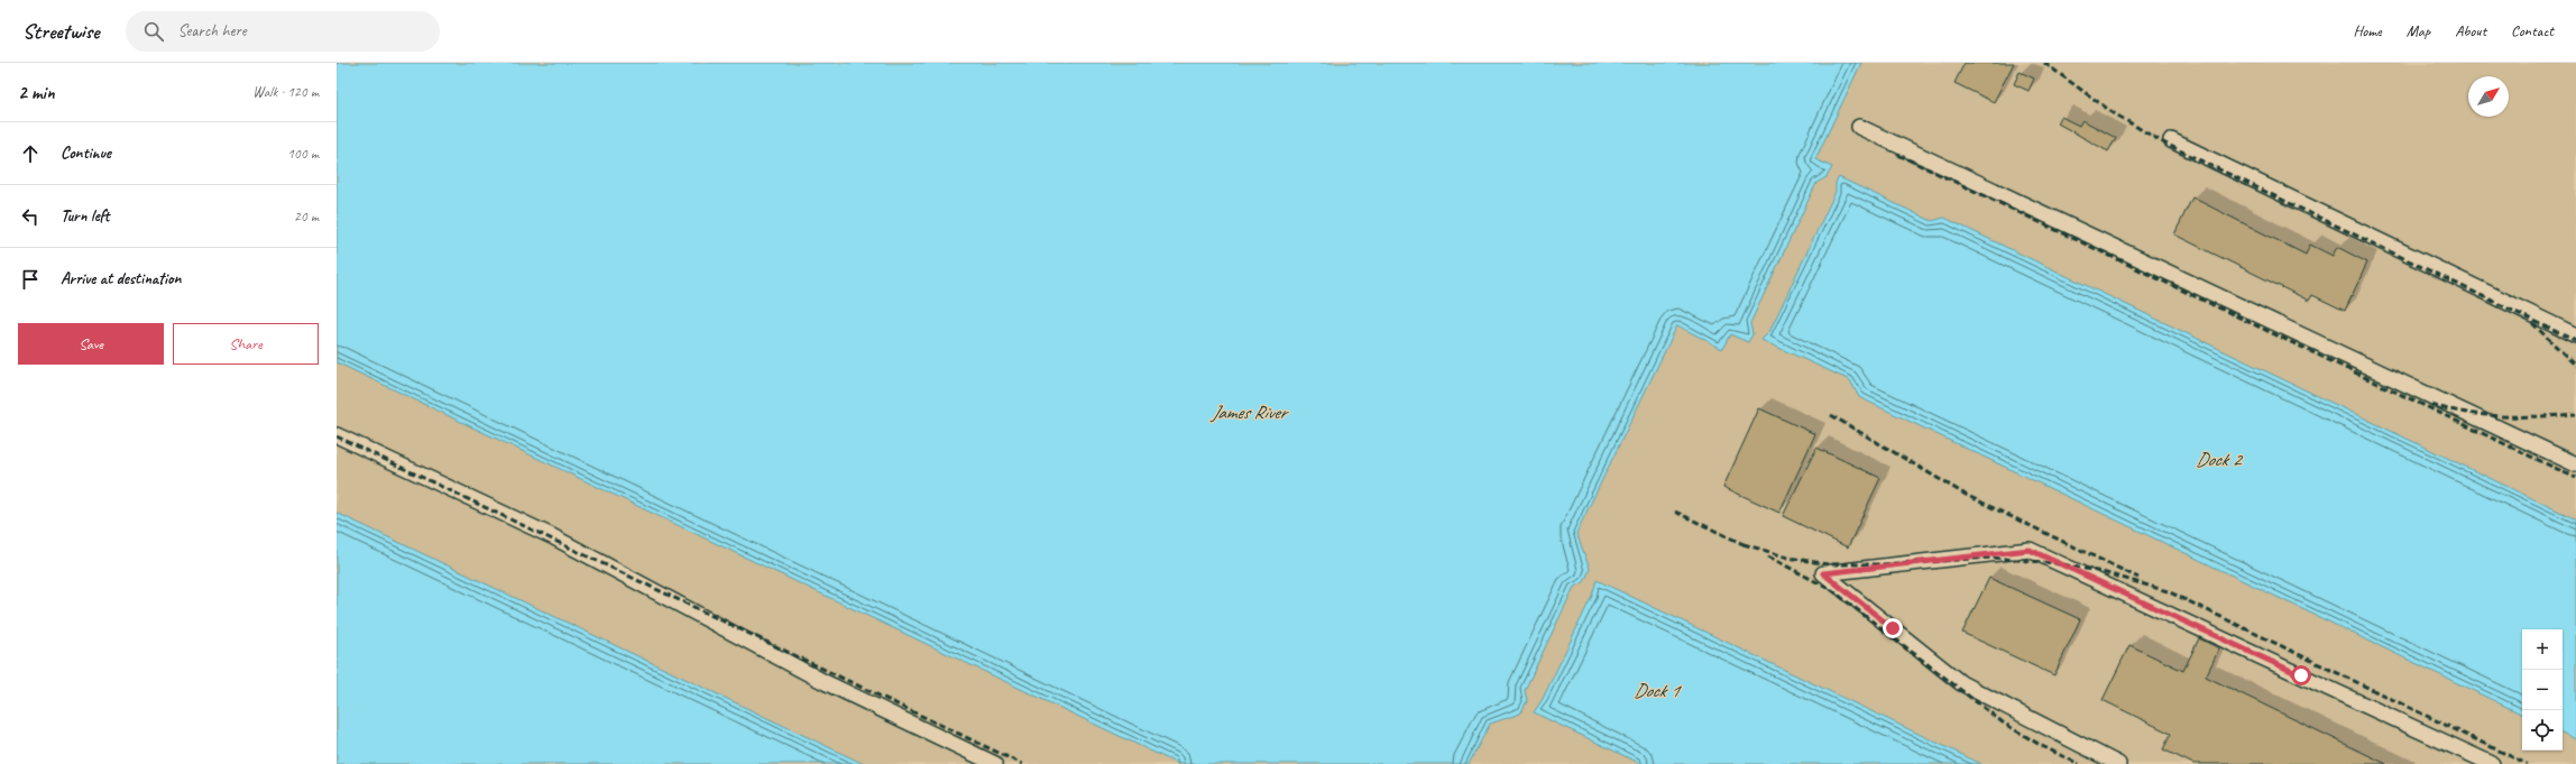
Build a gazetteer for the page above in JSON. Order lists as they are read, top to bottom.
{
  "water": ["James River", "Dock 2", "Dock 1"],
  "north": "top right",
  "page": {
    "header": "Streetwise",
    "search": "Search here",
    "nav": [
      "Home",
      "Map",
      "About",
      "Contact"
    ],
    "heading": ["2 min", "Walk · 120 m"],
    "list": [
      ["Continue", "100 m"],
      ["Turn left", "20 m"],
      "Arrive at destination"
    ],
    "buttons": ["Save", "Share"],
    "map_buttons": ["+", "−"]
  }
}
